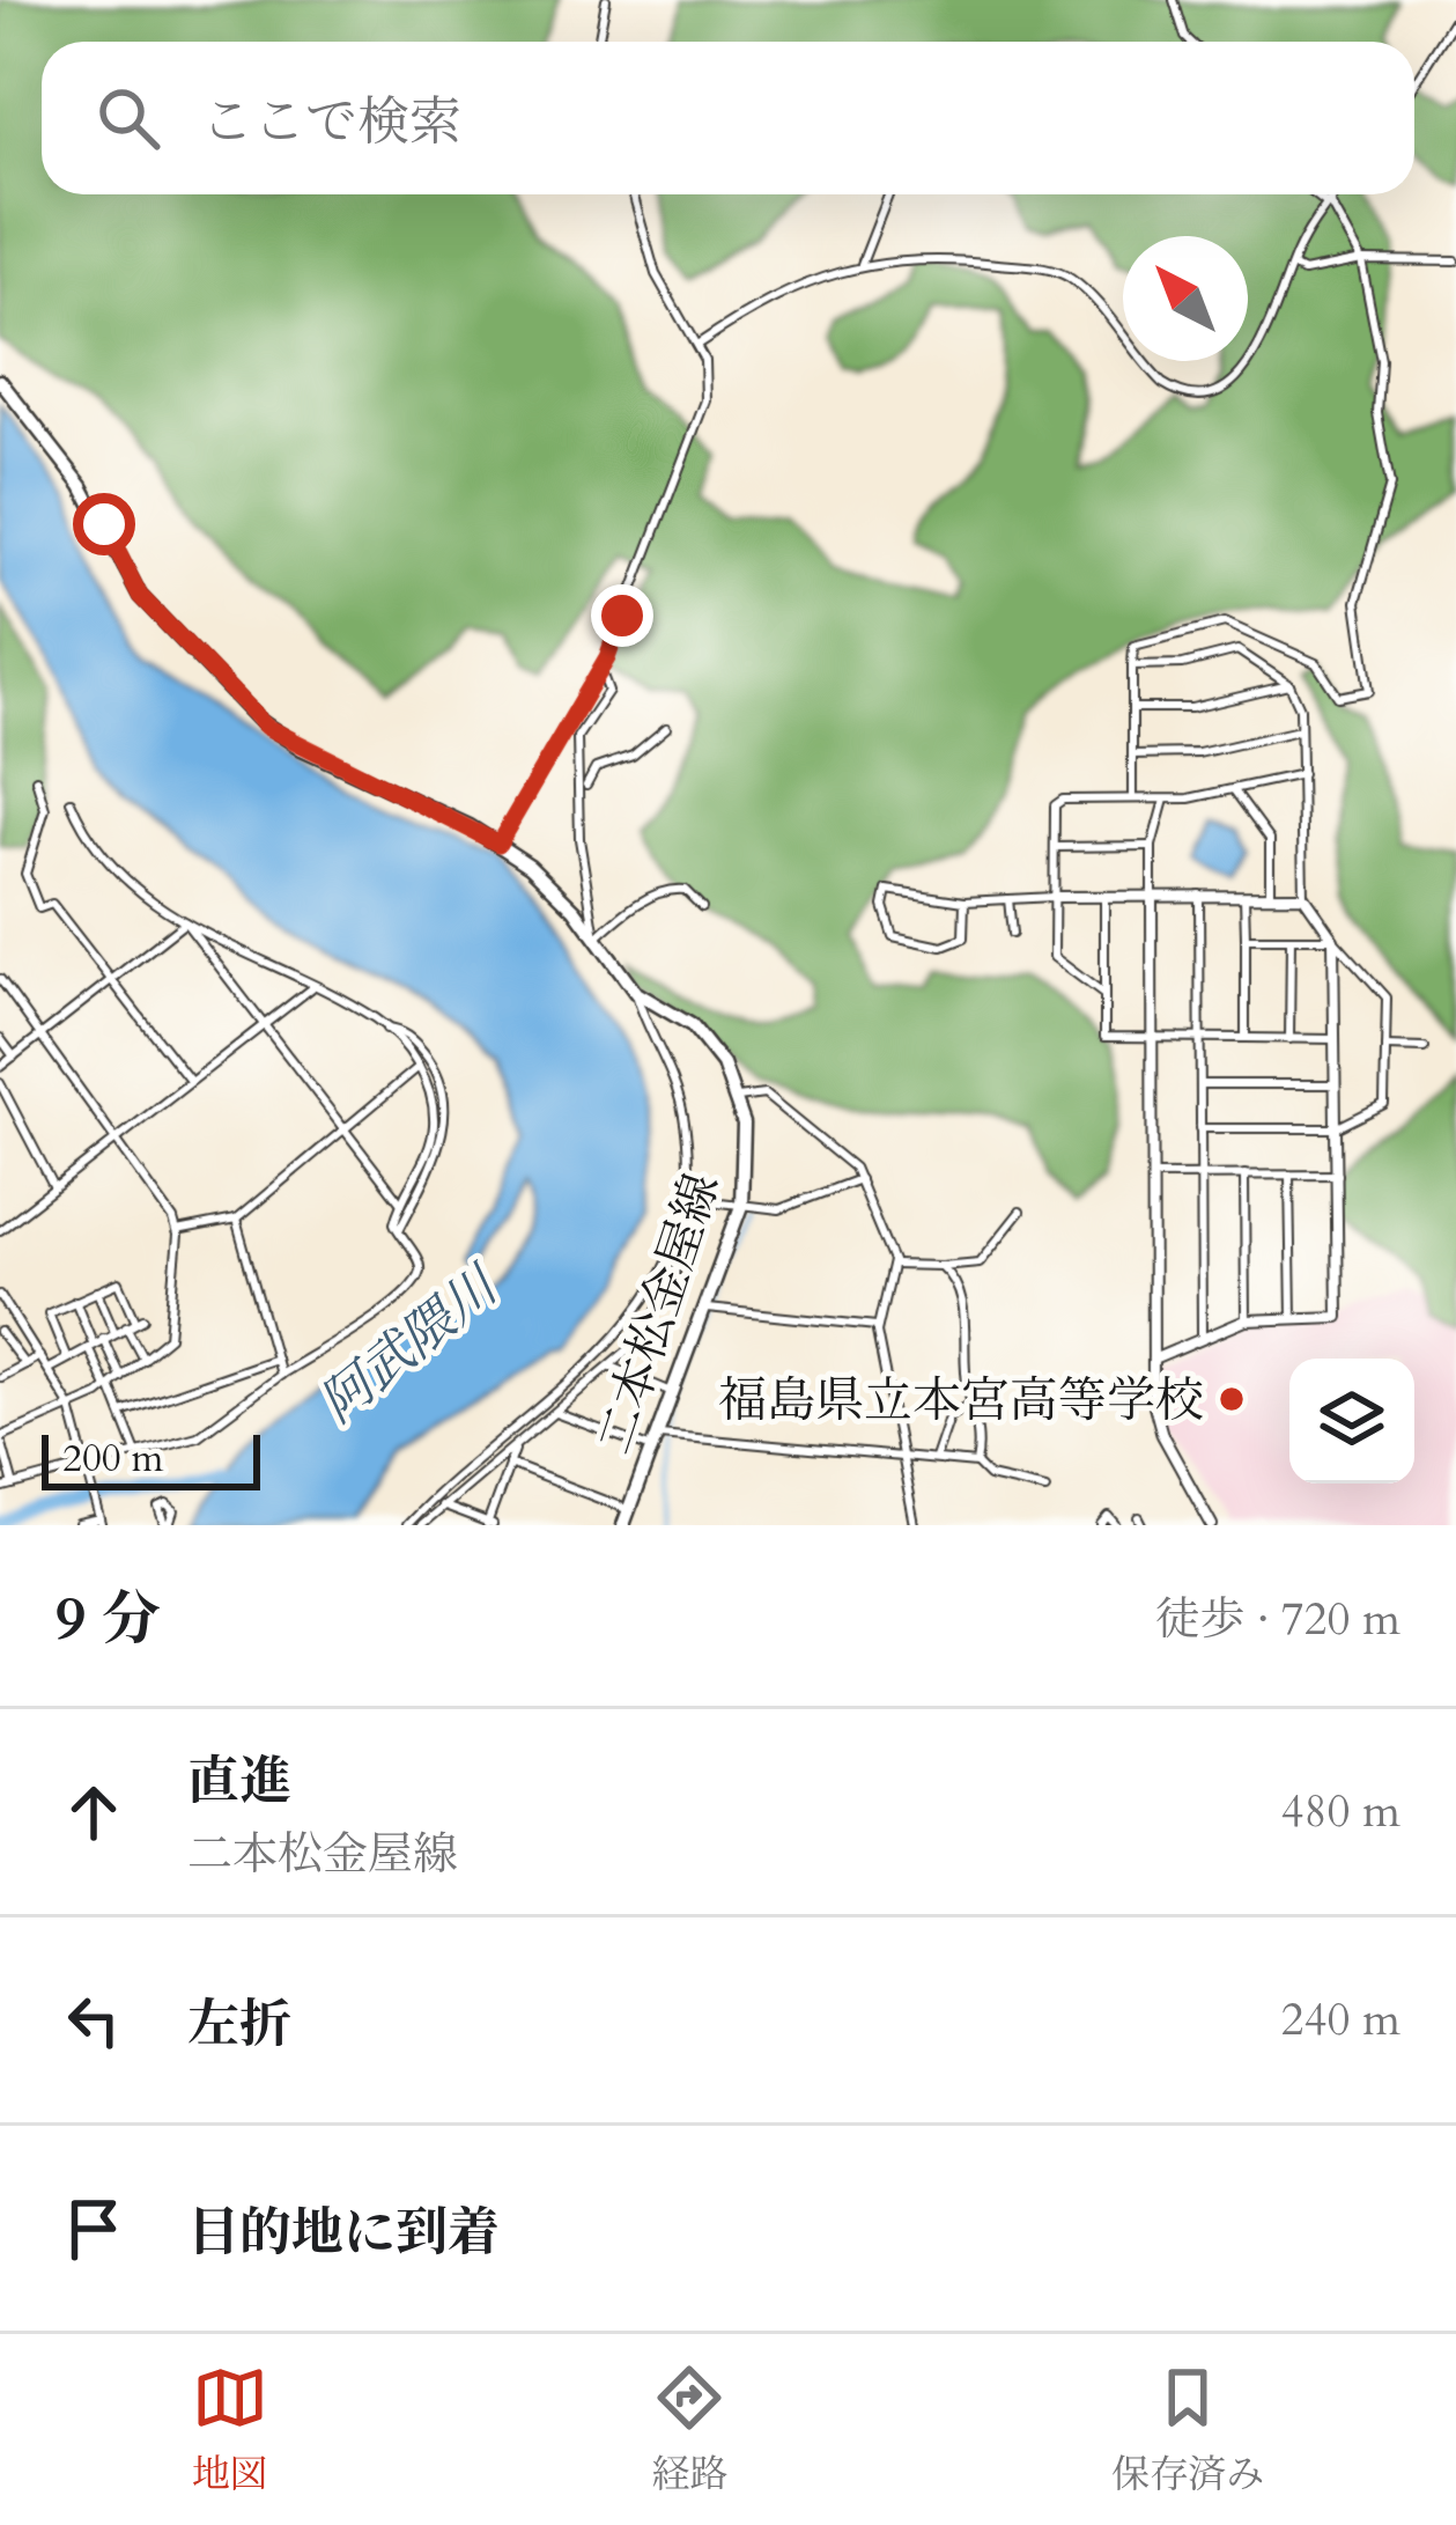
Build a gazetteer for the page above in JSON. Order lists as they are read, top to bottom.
{
  "streets": {
    "main road": ["二本松金屋線"]
  },
  "water": ["阿武隈川"],
  "places": ["福島県立本宮高等学校"],
  "scale_bar": "200 m",
  "north": "top left",
  "page": {
    "search": "ここで検索",
    "scale": "200 m",
    "heading": ["9 分", "徒歩 · 720 m"],
    "list": [
      ["直進", "二本松金屋線", "480 m"],
      ["左折", "240 m"],
      "目的地に到着"
    ],
    "nav": ["地図", "経路", "保存済み"]
  }
}
